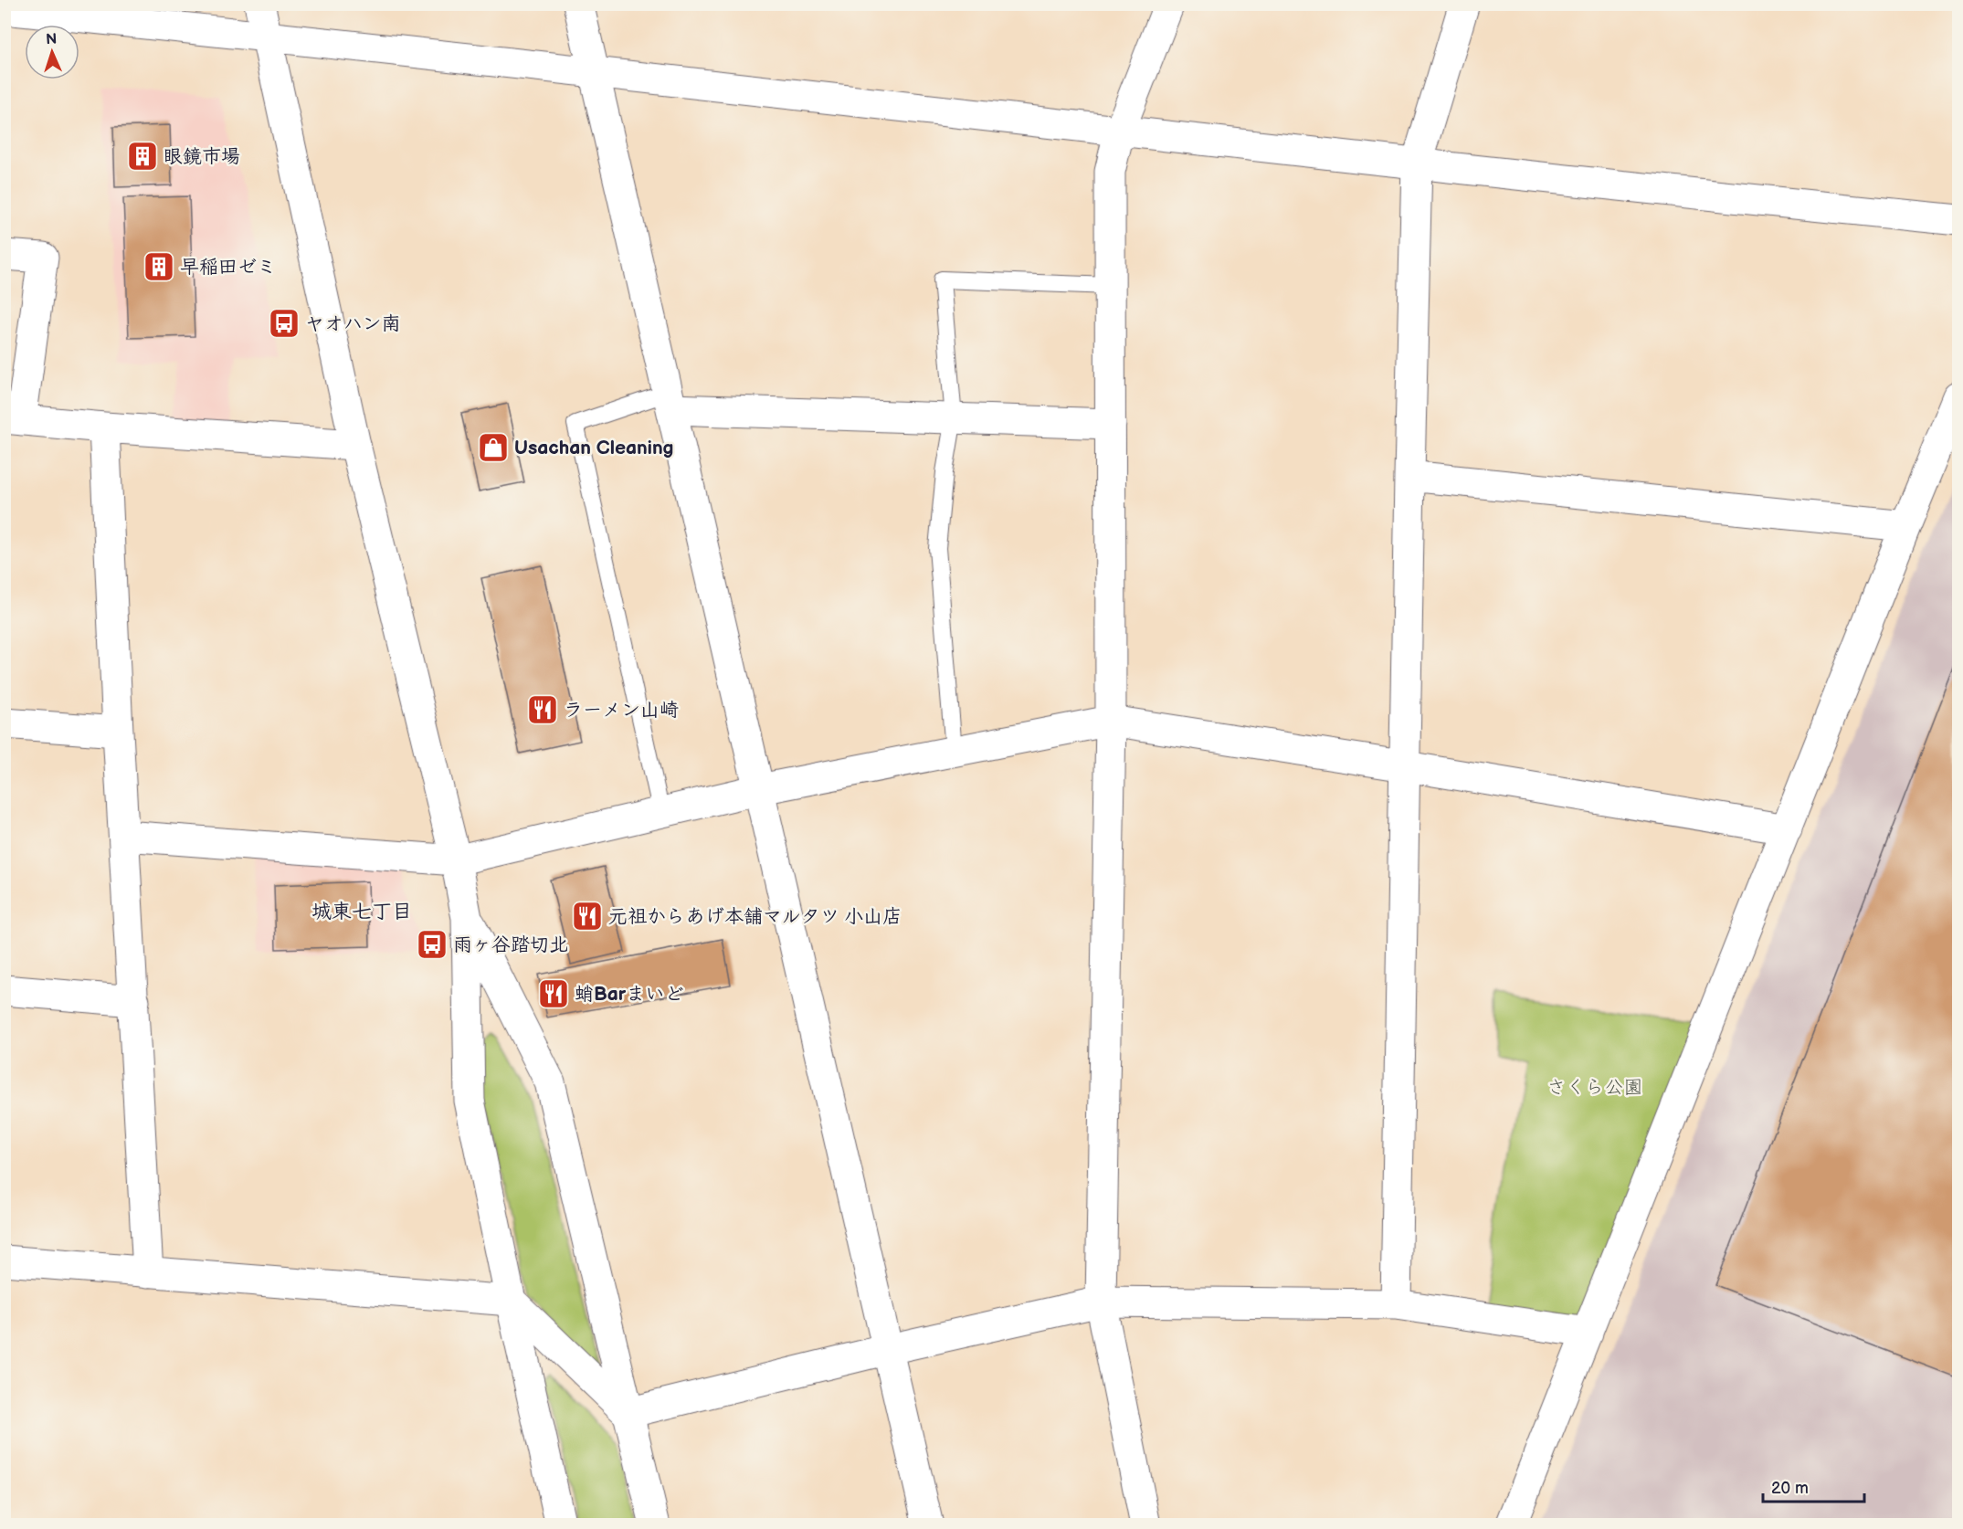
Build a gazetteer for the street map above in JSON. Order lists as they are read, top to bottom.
{
  "districts": ["城東七丁目"],
  "parks": ["さくら公園"],
  "places": {
    "building": ["眼鏡市場", "早稲田ゼミ"],
    "bus stop": ["ヤオハン南", "雨ヶ谷踏切北"],
    "shop": ["Usachan Cleaning"],
    "restaurant": ["ラーメン山崎", "元祖からあげ本舗マルタツ 小山店", "蛸Barまいど"]
  },
  "scale_bar": "20 m",
  "north": "top"
}
